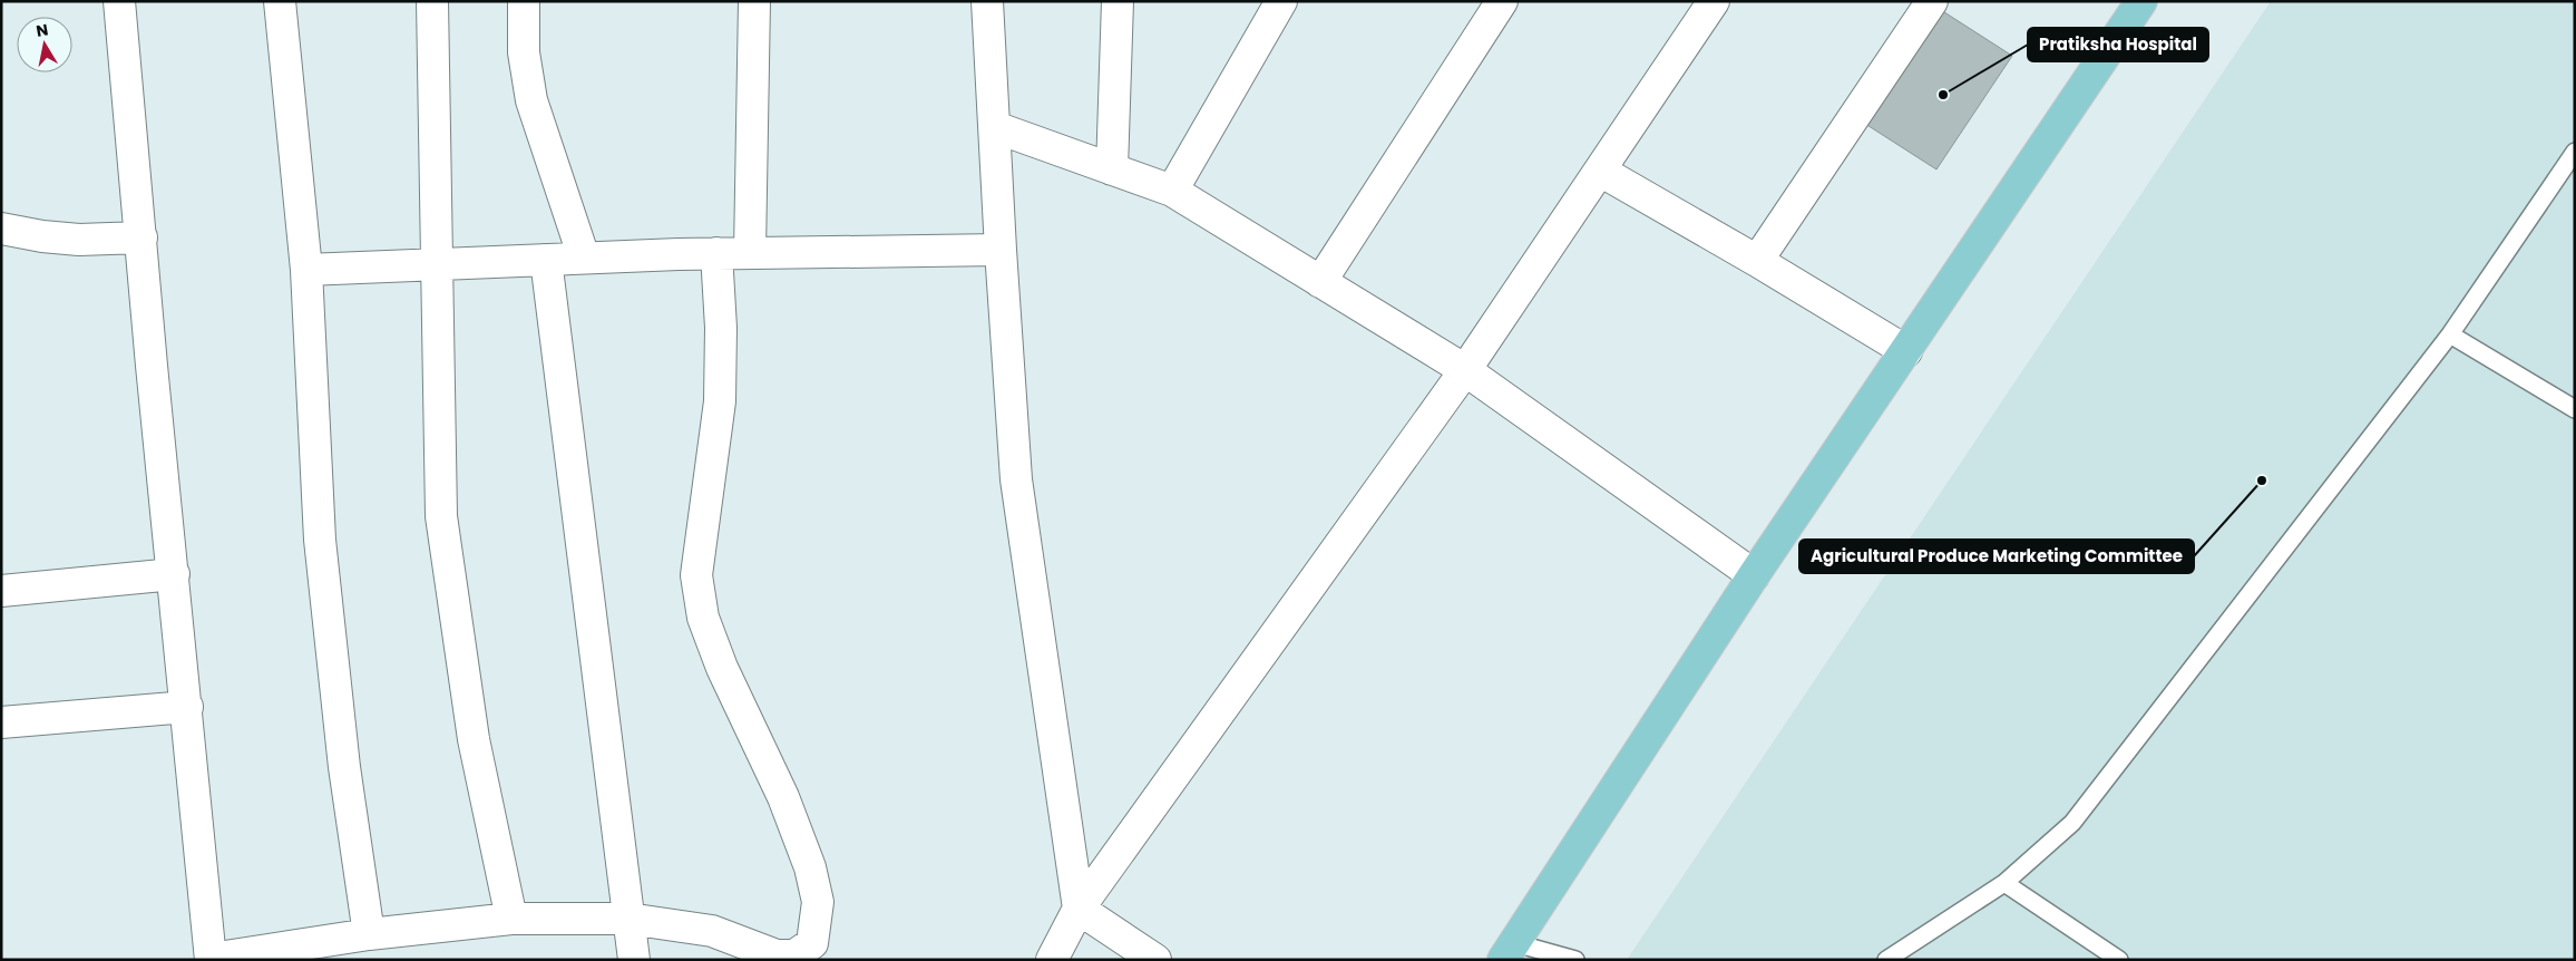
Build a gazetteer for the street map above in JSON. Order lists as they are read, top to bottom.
{
  "places": ["Pratiksha Hospital", "Agricultural Produce Marketing Committee"],
  "north": "top"
}
